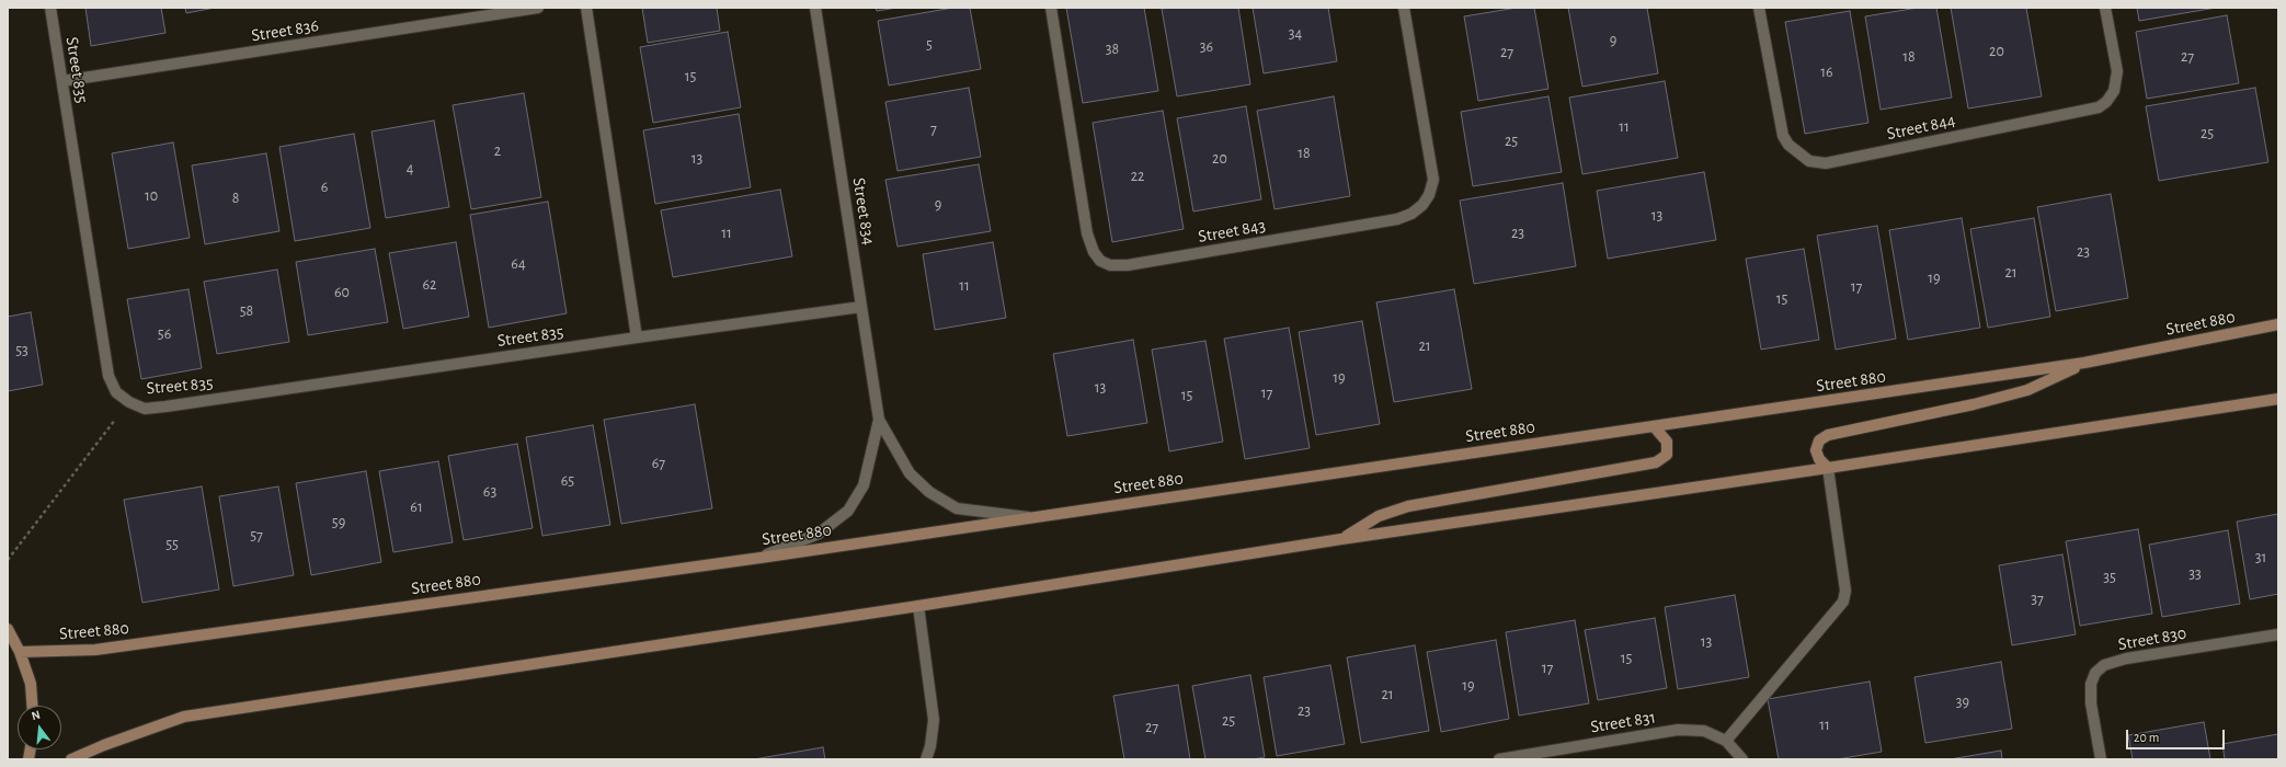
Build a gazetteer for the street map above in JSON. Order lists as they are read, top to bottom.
{
  "streets": {
    "street": [
      "Street 836",
      "Street 835",
      "Street 844",
      "Street 834",
      "Street 843",
      "Street 880",
      "Street 830",
      "Street 831"
    ]
  },
  "crossings": [
    ["Street 836", "Street 835"],
    ["Street 835", "Street 834"],
    ["Street 834", "Street 880"]
  ],
  "house_numbers": [
    "34",
    "9",
    "5",
    "36",
    "38",
    "20",
    "27",
    "18",
    "27",
    "16",
    "15",
    "11",
    "7",
    "25",
    "25",
    "2",
    "18",
    "13",
    "20",
    "4",
    "22",
    "6",
    "10",
    "8",
    "9",
    "13",
    "11",
    "23",
    "23",
    "64",
    "21",
    "19",
    "62",
    "11",
    "17",
    "60",
    "15",
    "58",
    "56",
    "21",
    "53",
    "19",
    "13",
    "17",
    "15",
    "67",
    "65",
    "63",
    "61",
    "59",
    "57",
    "55",
    "31",
    "33",
    "35",
    "37",
    "13",
    "15",
    "17",
    "19",
    "21",
    "39",
    "23",
    "25",
    "11",
    "27"
  ],
  "scale_bar": "20 m",
  "north": "top"
}
